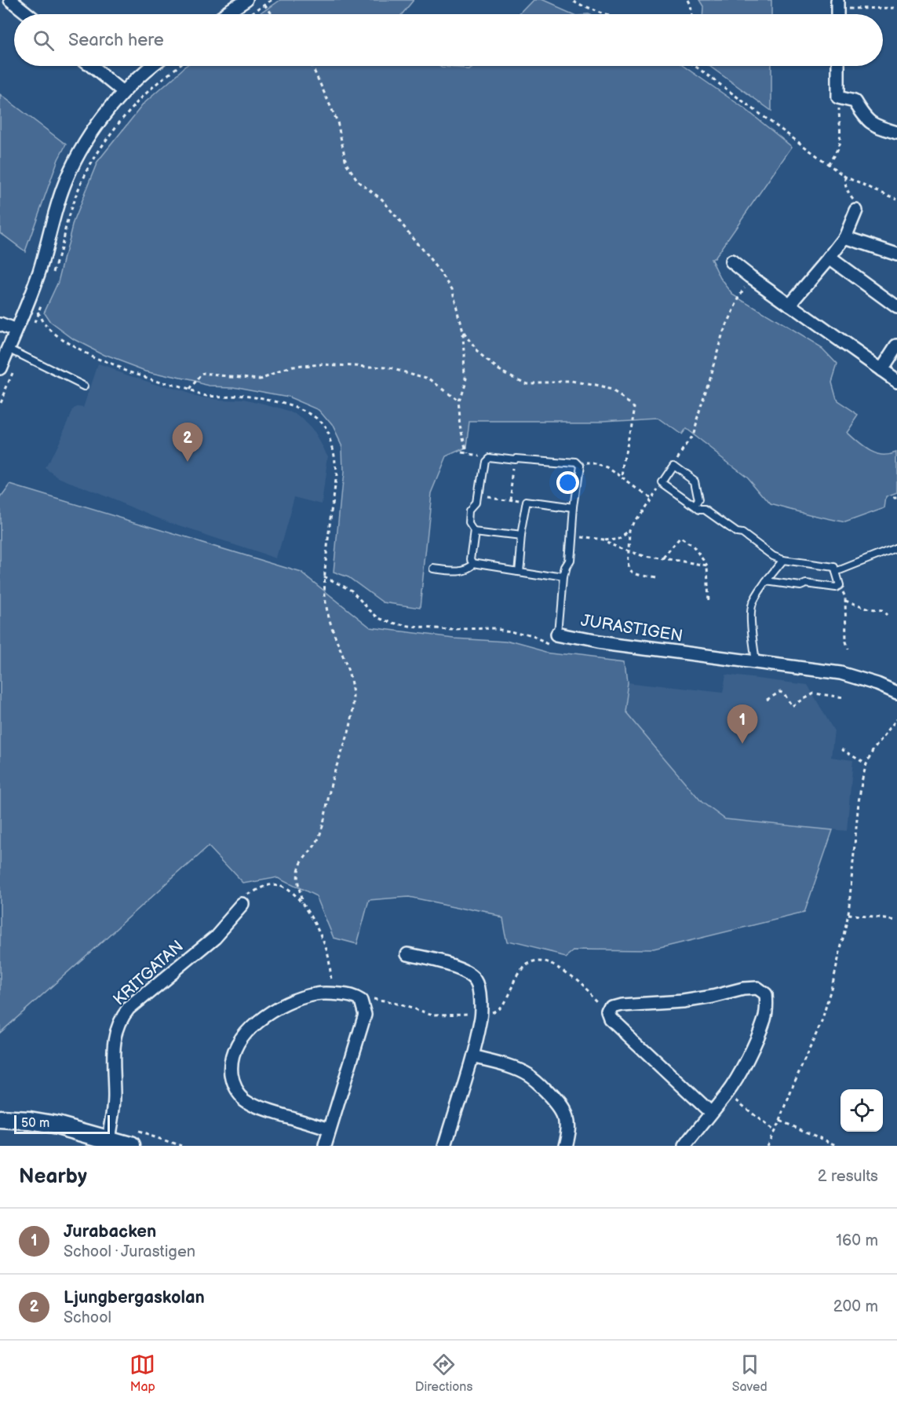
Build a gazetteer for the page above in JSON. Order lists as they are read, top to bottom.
{
  "streets": {
    "street": ["JURASTIGEN", "KRITGATAN"]
  },
  "scale_bar": "50 m",
  "page": {
    "search": "Search here",
    "pins": ["2", "1"],
    "scale": "50 m",
    "heading": ["Nearby", "2 results"],
    "list": [
      {
        "mark": "1",
        "name": "Jurabacken",
        "note": "School · Jurastigen",
        "value": "160 m"
      },
      {
        "mark": "2",
        "name": "Ljungbergaskolan",
        "note": "School",
        "value": "200 m"
      }
    ],
    "nav": ["Map", "Directions", "Saved"]
  }
}
